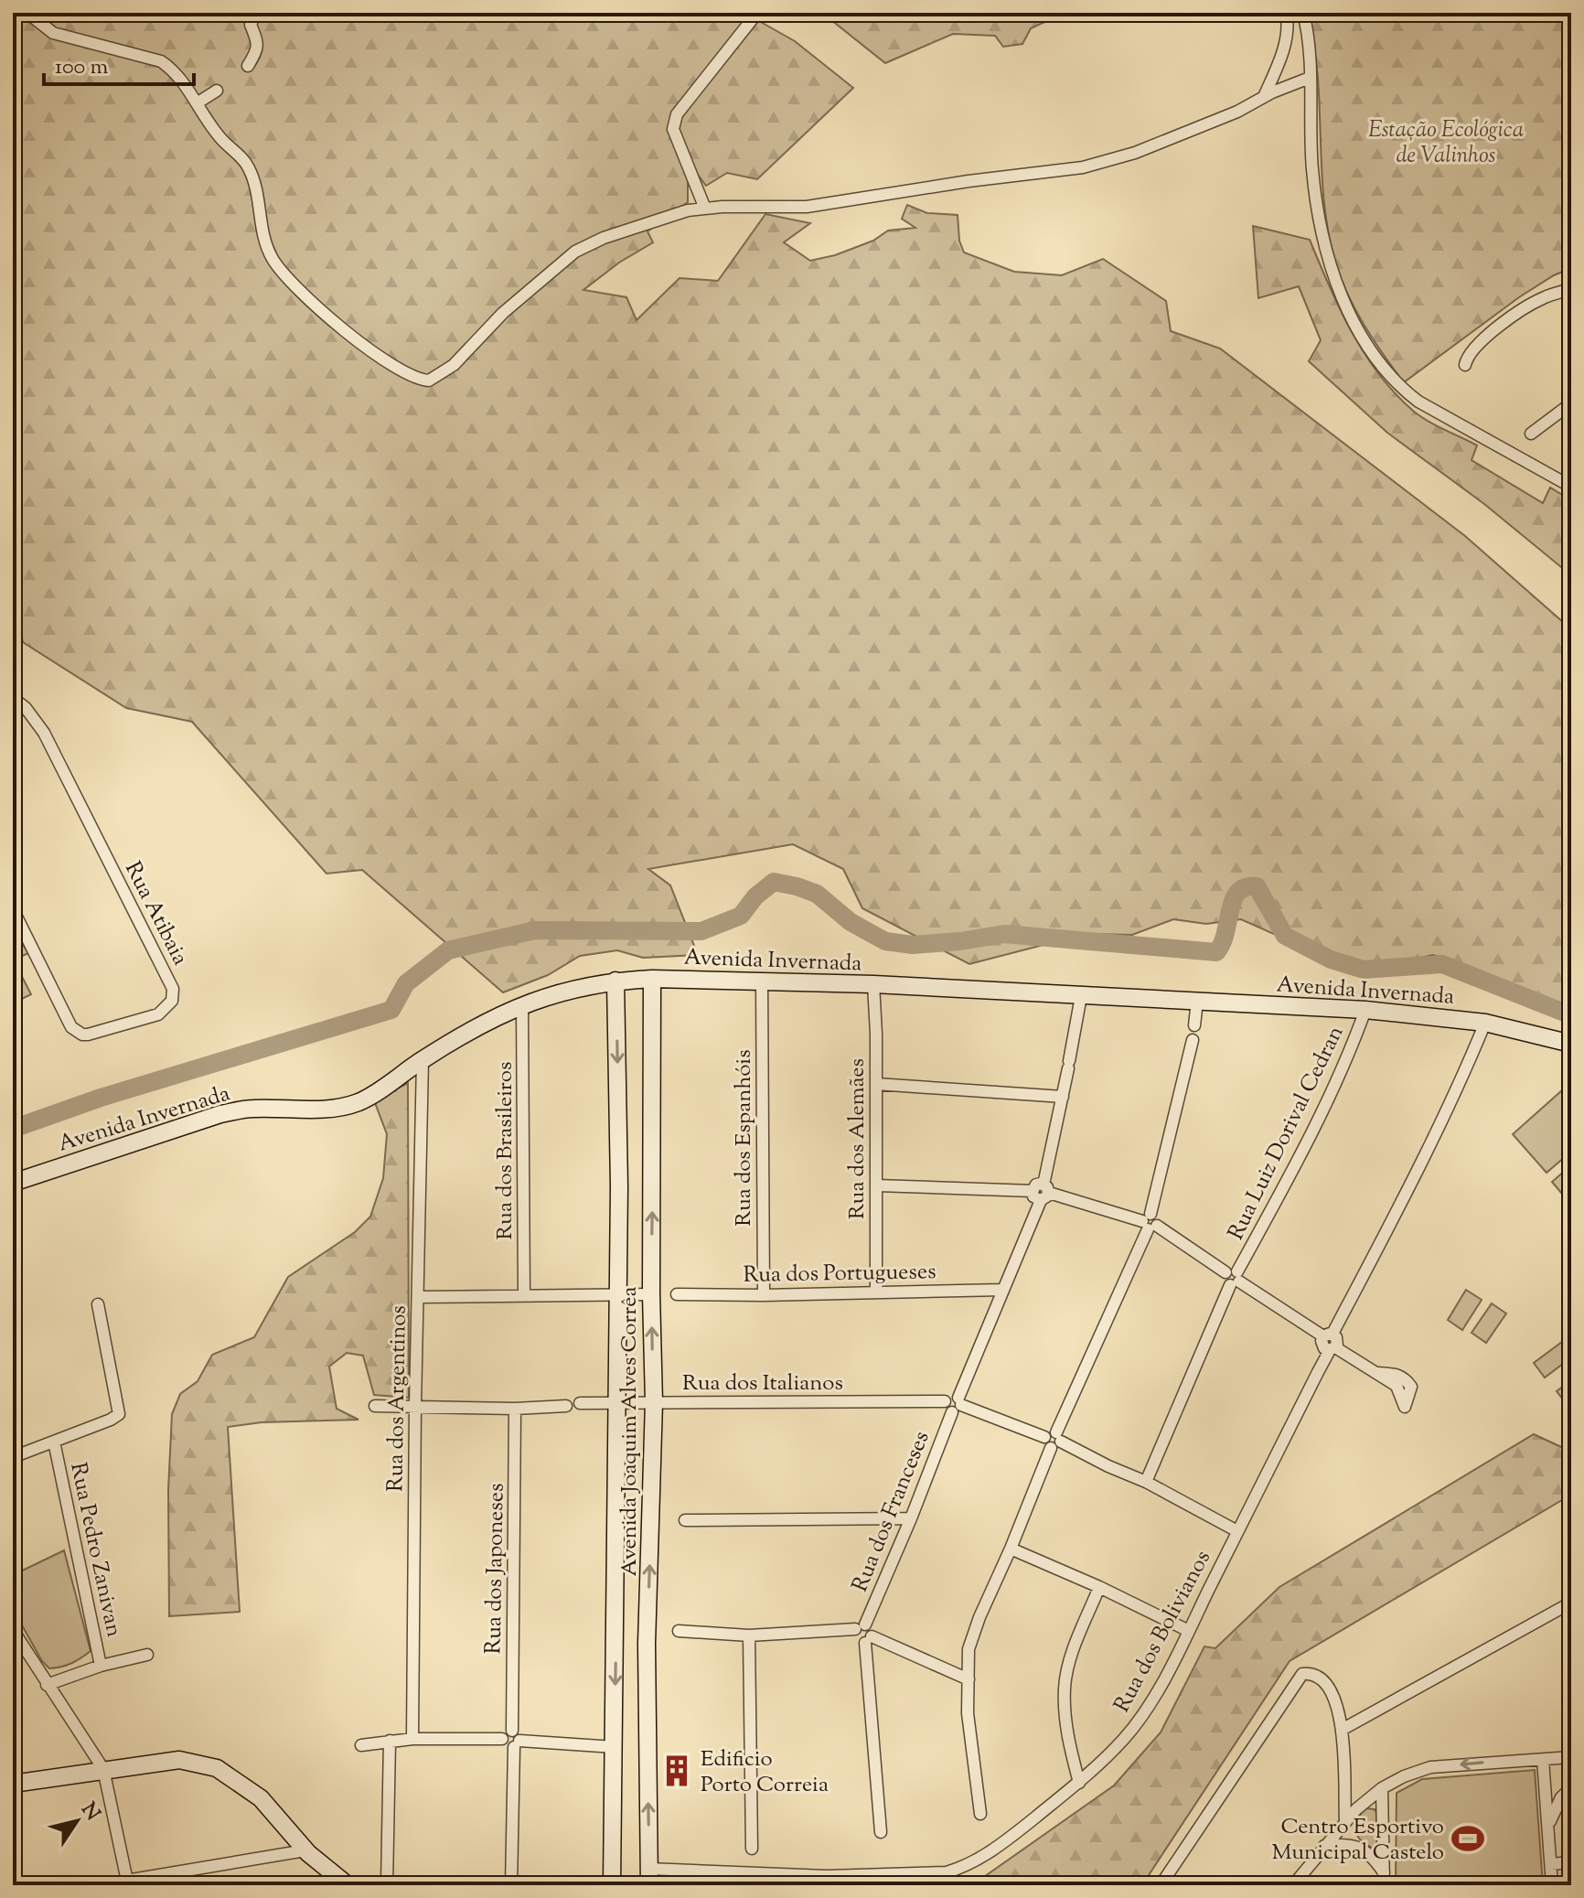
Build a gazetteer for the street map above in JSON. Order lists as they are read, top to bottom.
{
  "streets": {
    "main road": ["Avenida Invernada", "Avenida Joaquim Alves Corrêa"],
    "street": [
      "Rua Atibaia",
      "Rua Luiz Dorival Cedran",
      "Rua dos Espanhóis",
      "Rua dos Alemães",
      "Rua dos Brasileiros",
      "Rua dos Portugueses",
      "Rua dos Italianos",
      "Rua dos Argentinos",
      "Rua dos Franceses",
      "Rua Pedro Zanivan",
      "Rua dos Japoneses",
      "Rua dos Bolivianos"
    ]
  },
  "crossings": [
    ["Avenida Invernada", "Rua Luiz Dorival Cedran"],
    ["Avenida Invernada", "Rua dos Espanhóis"],
    ["Avenida Invernada", "Rua dos Alemães"],
    ["Avenida Invernada", "Rua dos Brasileiros"],
    ["Avenida Invernada", "Rua dos Argentinos"],
    ["Avenida Invernada", "Avenida Joaquim Alves Corrêa"],
    ["Avenida Invernada", "Rua dos Franceses"],
    ["Rua dos Espanhóis", "Rua dos Portugueses"],
    ["Rua dos Alemães", "Rua dos Portugueses"],
    ["Rua dos Portugueses", "Rua dos Franceses"],
    ["Rua dos Italianos", "Avenida Joaquim Alves Corrêa"],
    ["Rua dos Italianos", "Rua dos Franceses"],
    ["Avenida Joaquim Alves Corrêa", "Rua dos Bolivianos"]
  ],
  "parks": ["Estação Ecológica de Valinhos"],
  "places": {
    "building": ["Edificio Porto Correia"],
    "sports": ["Centro Esportivo Municipal Castelo"]
  },
  "scale_bar": "100 m",
  "north": "top right"
}
